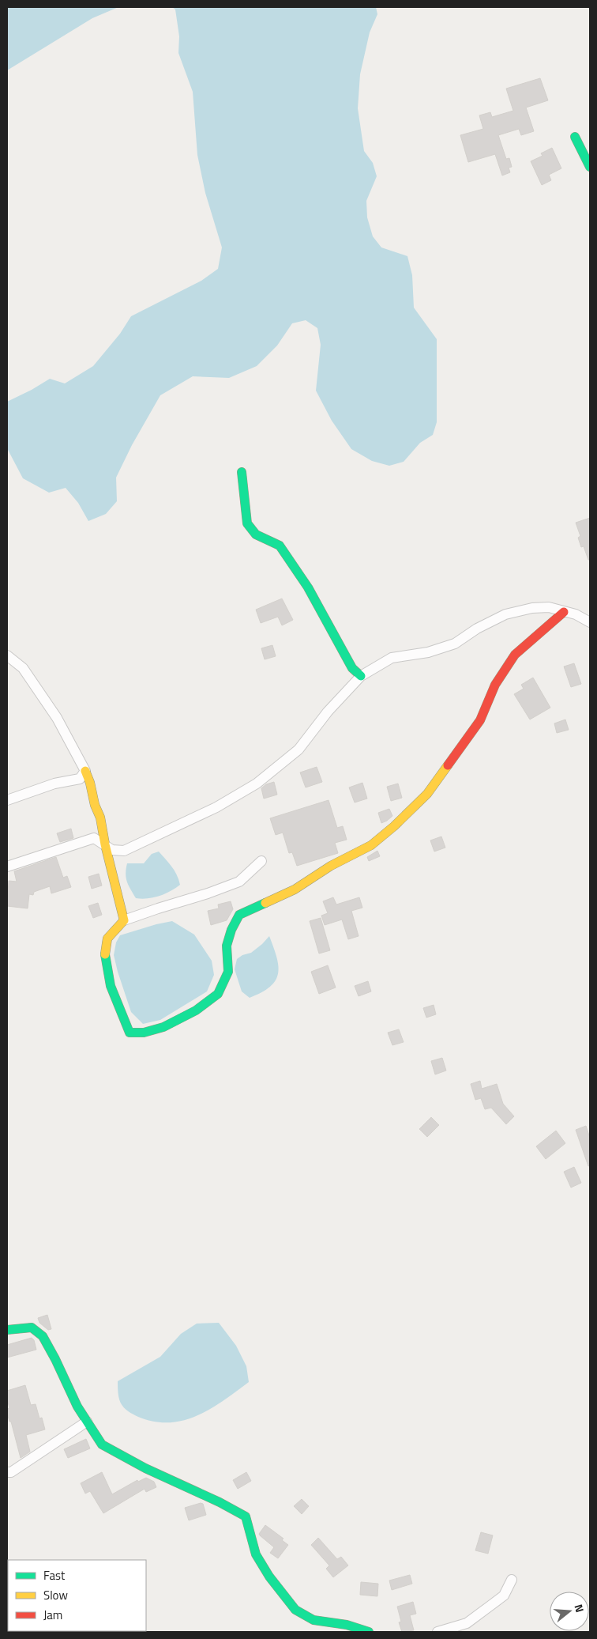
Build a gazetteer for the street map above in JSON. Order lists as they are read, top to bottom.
{
  "legend": ["Fast", "Slow", "Jam"],
  "north": "right"
}
